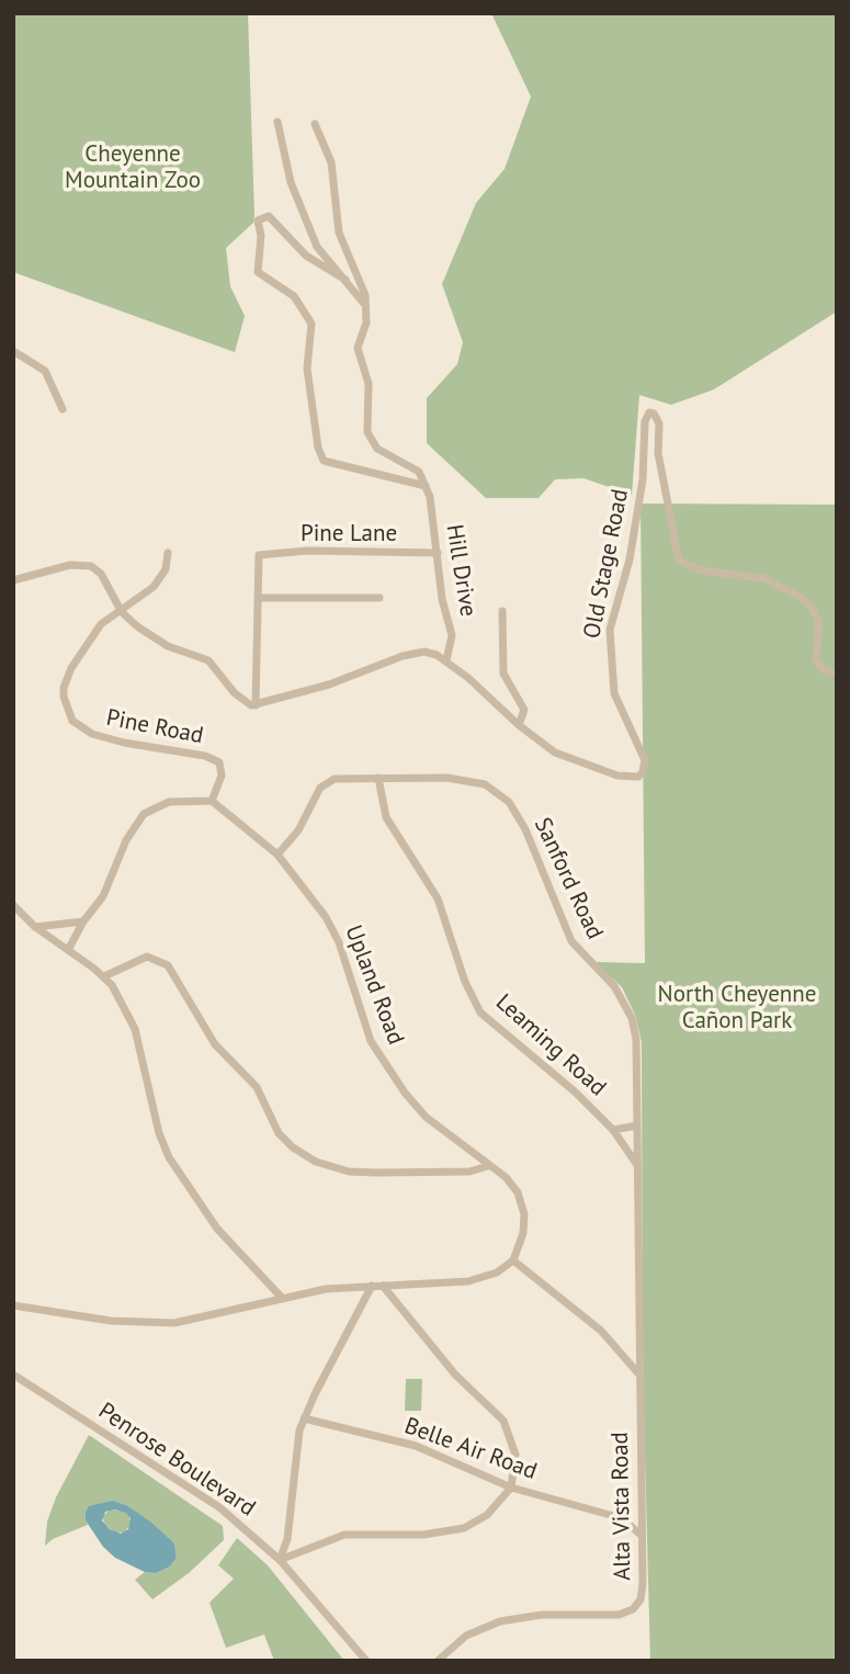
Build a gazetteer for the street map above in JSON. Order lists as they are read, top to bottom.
{
  "streets": {
    "street": [
      "Pine Lane",
      "Old Stage Road",
      "Hill Drive",
      "Pine Road",
      "Sanford Road",
      "Upland Road",
      "Leaming Road",
      "Belle Air Road",
      "Penrose Boulevard",
      "Alta Vista Road"
    ]
  },
  "crossings": [
    ["Pine Lane", "Hill Drive"],
    ["Old Stage Road", "Hill Drive"],
    ["Pine Road", "Upland Road"],
    ["Sanford Road", "Upland Road"],
    ["Sanford Road", "Leaming Road"],
    ["Sanford Road", "Alta Vista Road"],
    ["Belle Air Road", "Alta Vista Road"]
  ],
  "parks": ["Cheyenne Mountain Zoo", "North Cheyenne Cañon Park"]
}
